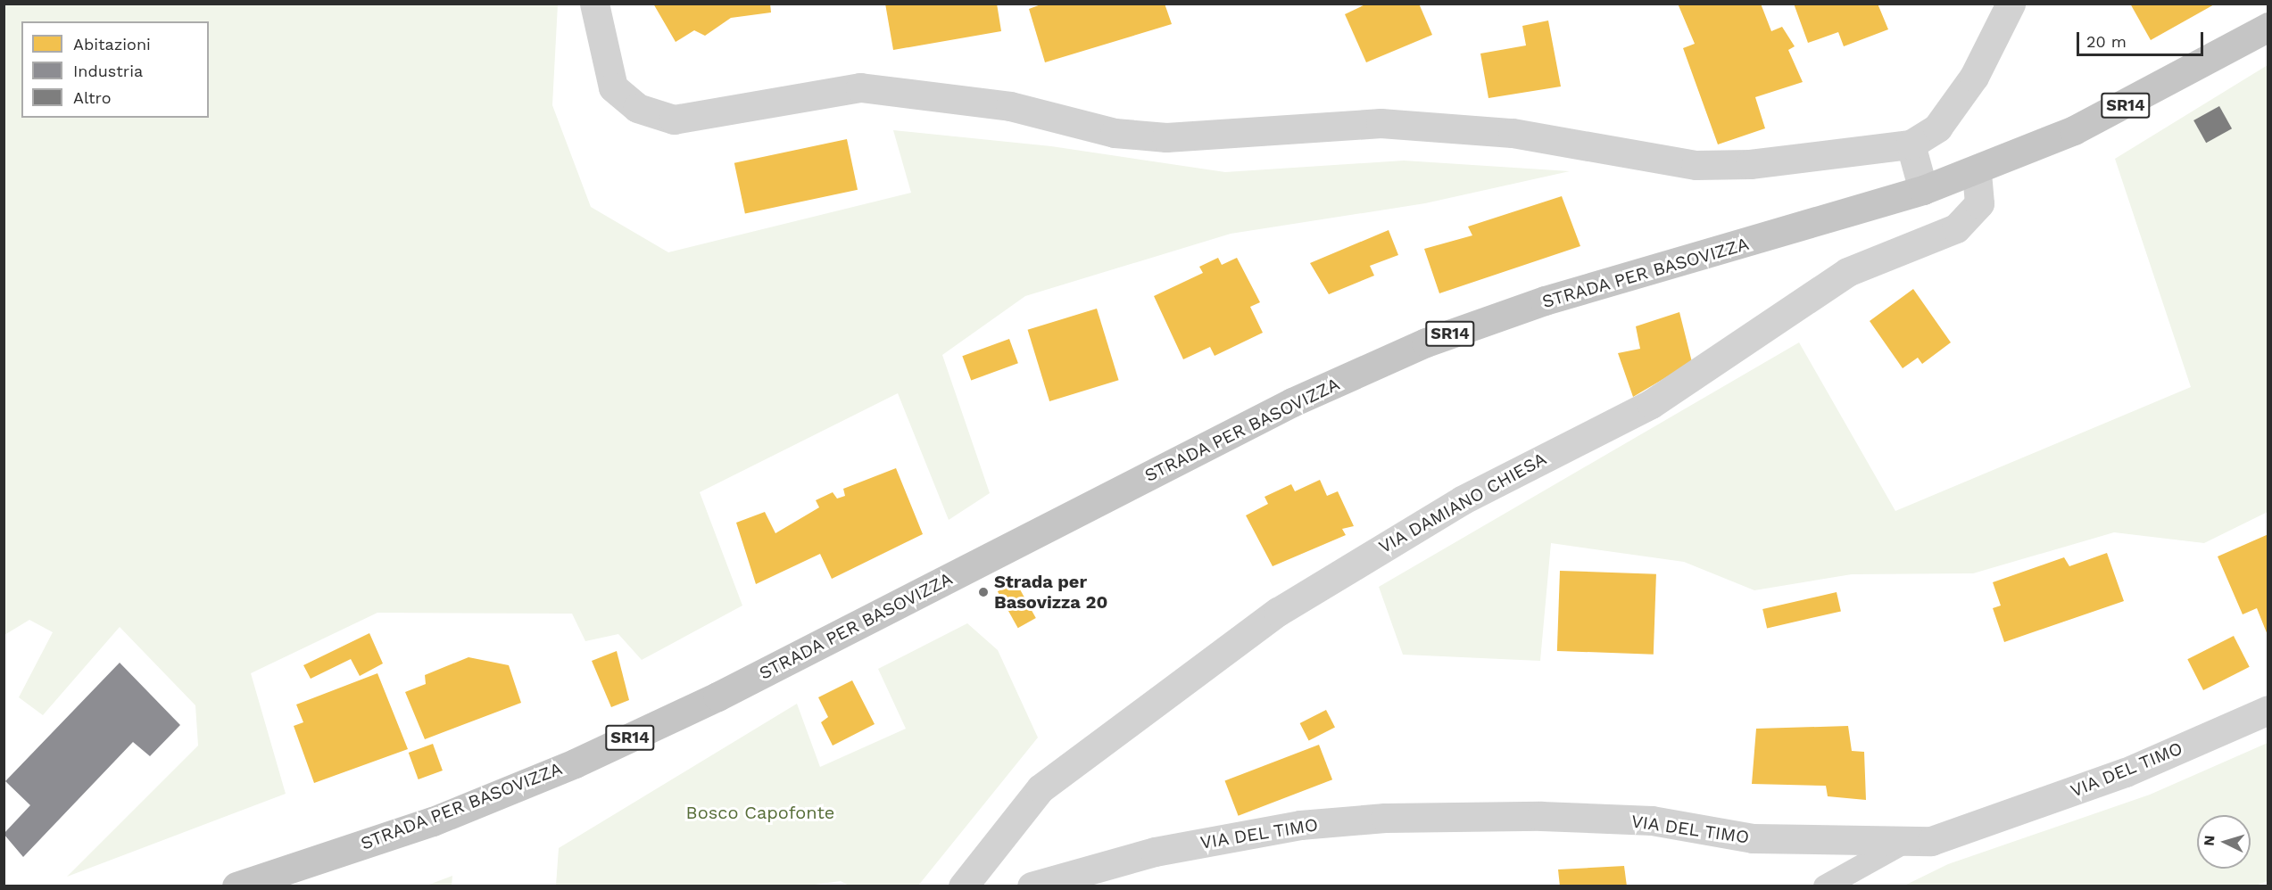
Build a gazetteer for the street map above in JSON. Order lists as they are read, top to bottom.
{
  "streets": {
    "main road": ["SR14", "STRADA PER BASOVIZZA"],
    "street": ["VIA DAMIANO CHIESA", "VIA DEL TIMO"]
  },
  "crossings": [
    ["STRADA PER BASOVIZZA", "VIA DAMIANO CHIESA"]
  ],
  "parks": ["Bosco Capofonte"],
  "places": ["Strada per Basovizza 20"],
  "legend": ["Abitazioni", "Industria", "Altro"],
  "scale_bar": "20 m",
  "north": "left"
}
